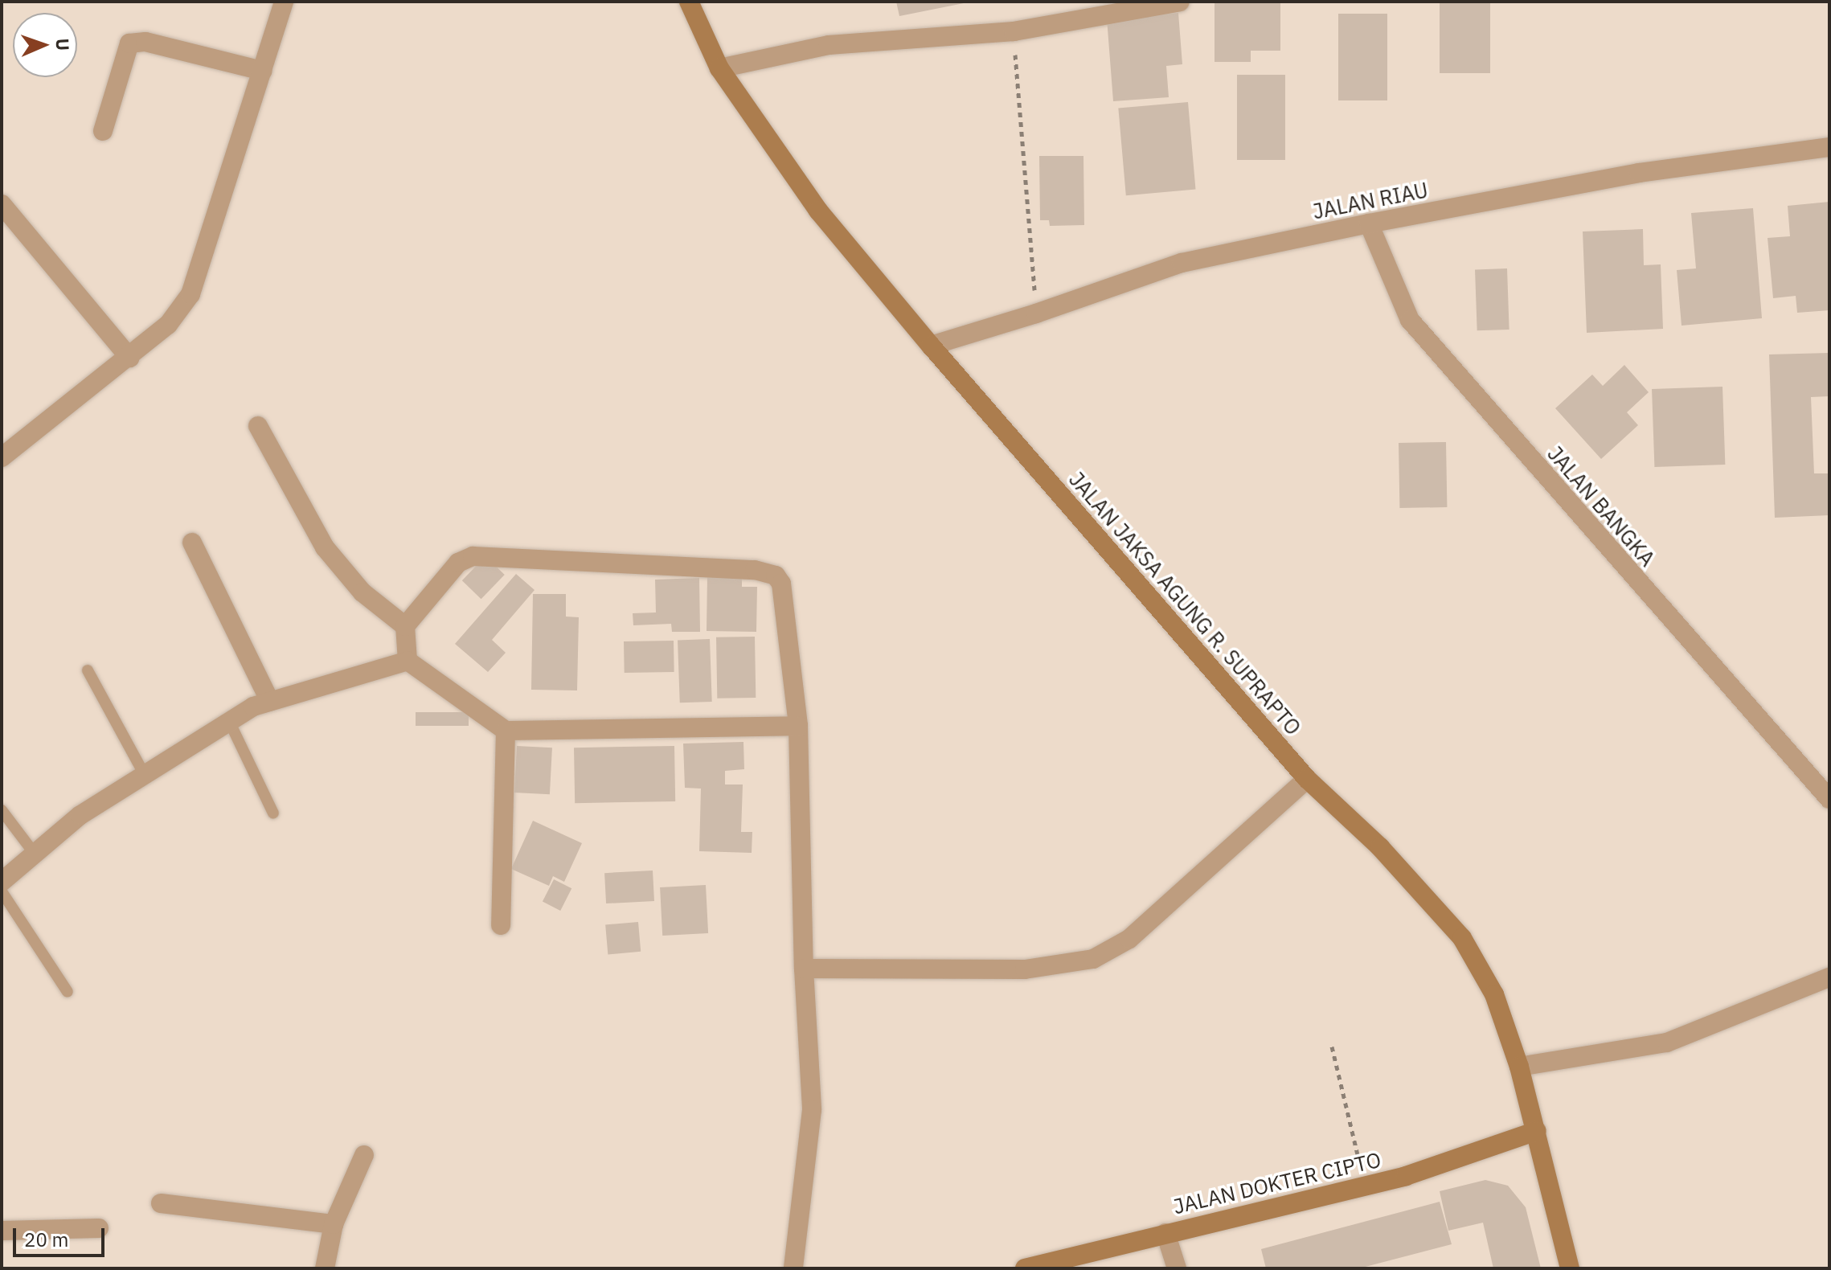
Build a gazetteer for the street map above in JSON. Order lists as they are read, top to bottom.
{
  "streets": {
    "main road": ["JALAN JAKSA AGUNG R. SUPRAPTO", "JALAN DOKTER CIPTO"],
    "street": ["JALAN RIAU", "JALAN BANGKA"]
  },
  "crossings": [
    ["JALAN RIAU", "JALAN BANGKA"],
    ["JALAN RIAU", "JALAN JAKSA AGUNG R. SUPRAPTO"],
    ["JALAN JAKSA AGUNG R. SUPRAPTO", "JALAN DOKTER CIPTO"]
  ],
  "scale_bar": "20 m",
  "north": "right"
}
